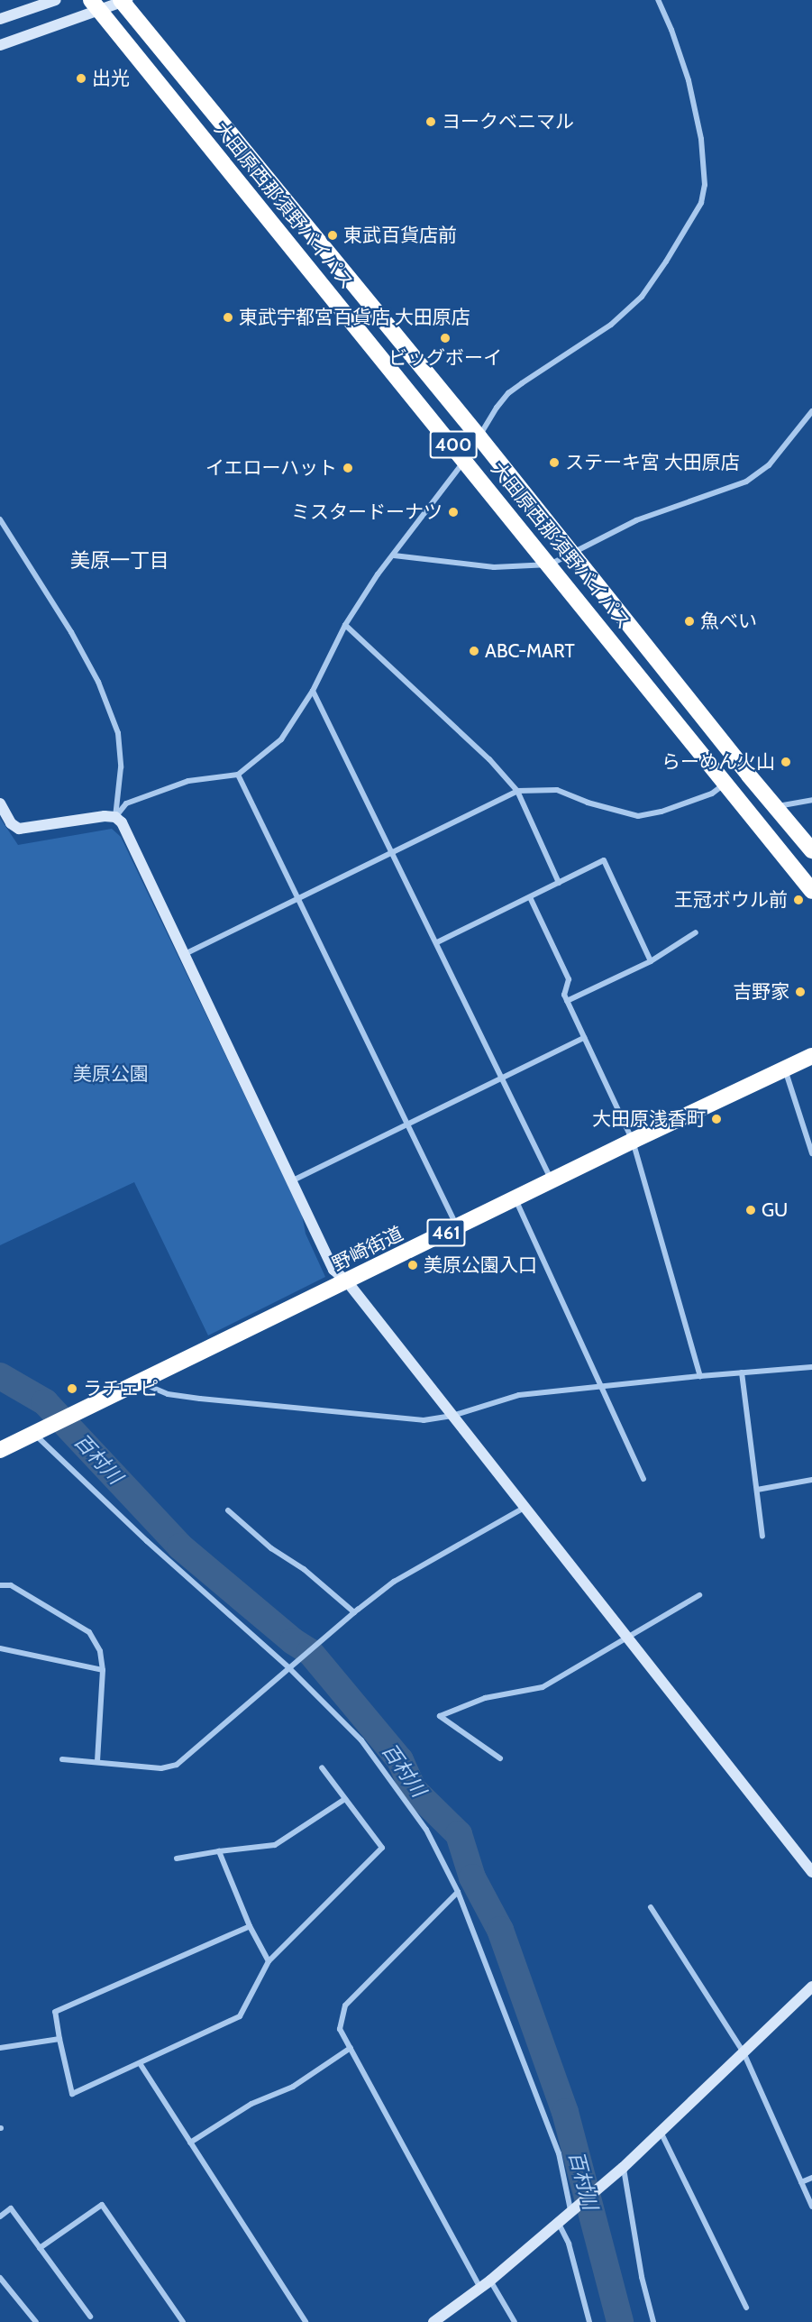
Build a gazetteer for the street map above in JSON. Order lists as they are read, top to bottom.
{
  "streets": {
    "highway": [
      "大田原西那須野バイパス",
      "400",
      "461",
      "野崎街道"
    ]
  },
  "districts": ["美原一丁目"],
  "water": ["百村川"],
  "parks": ["美原公園"],
  "places": [
    "出光",
    "ヨークベニマル",
    "東武百貨店前",
    "東武宇都宮百貨店 大田原店",
    "ビッグボーイ",
    "ステーキ宮 大田原店",
    "イエローハット",
    "ミスタードーナツ",
    "魚べい",
    "ABC-MART",
    "らーめん火山",
    "王冠ボウル前",
    "吉野家",
    "大田原浅香町",
    "GU",
    "美原公園入口",
    "ラチェピ"
  ]
}
